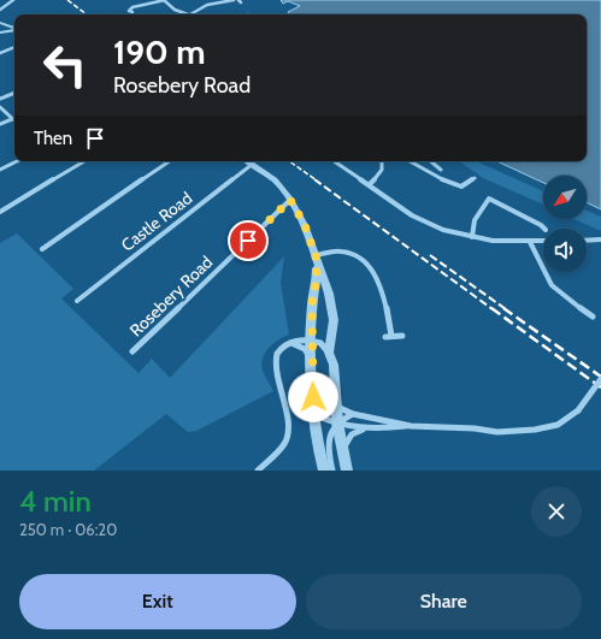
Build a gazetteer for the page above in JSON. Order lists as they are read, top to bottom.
{
  "streets": {
    "street": ["Castle Road", "Rosebery Road"]
  },
  "north": "bottom left",
  "page": {
    "turn": ["190 m", "Rosebery Road"],
    "then": "Then",
    "heading": ["4 min", "250 m · 06:20"],
    "buttons": ["Exit", "Share"]
  }
}
